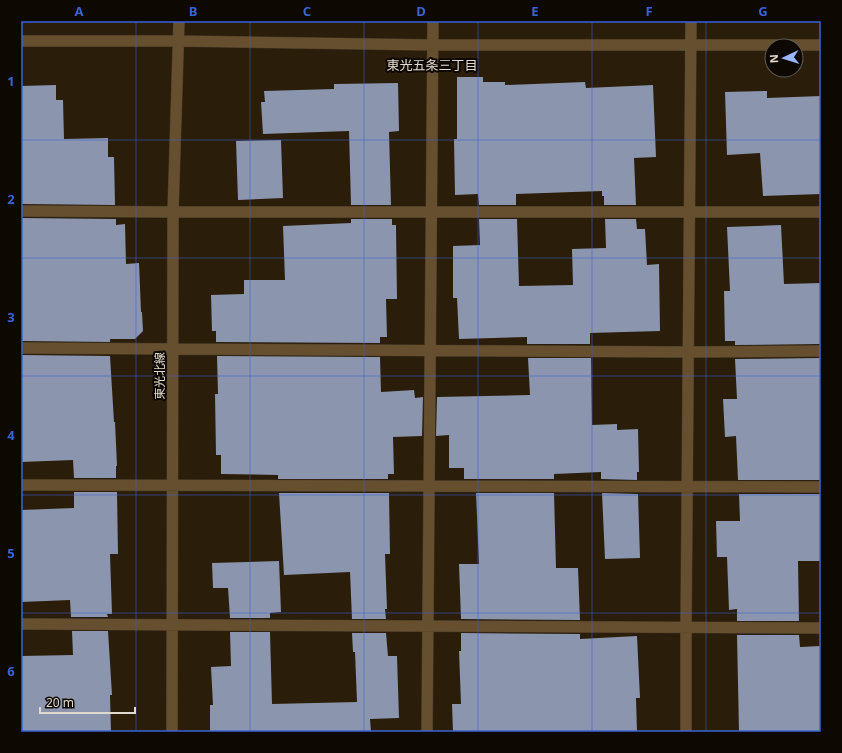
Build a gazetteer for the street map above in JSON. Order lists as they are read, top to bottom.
{
  "streets": {
    "street": ["東光北線"]
  },
  "districts": ["東光五条三丁目"],
  "scale_bar": "20 m",
  "north": "left",
  "grid": {
    "columns": [
      "A",
      "B",
      "C",
      "D",
      "E",
      "F",
      "G"
    ],
    "rows": [
      "1",
      "2",
      "3",
      "4",
      "5",
      "6"
    ]
  }
}
